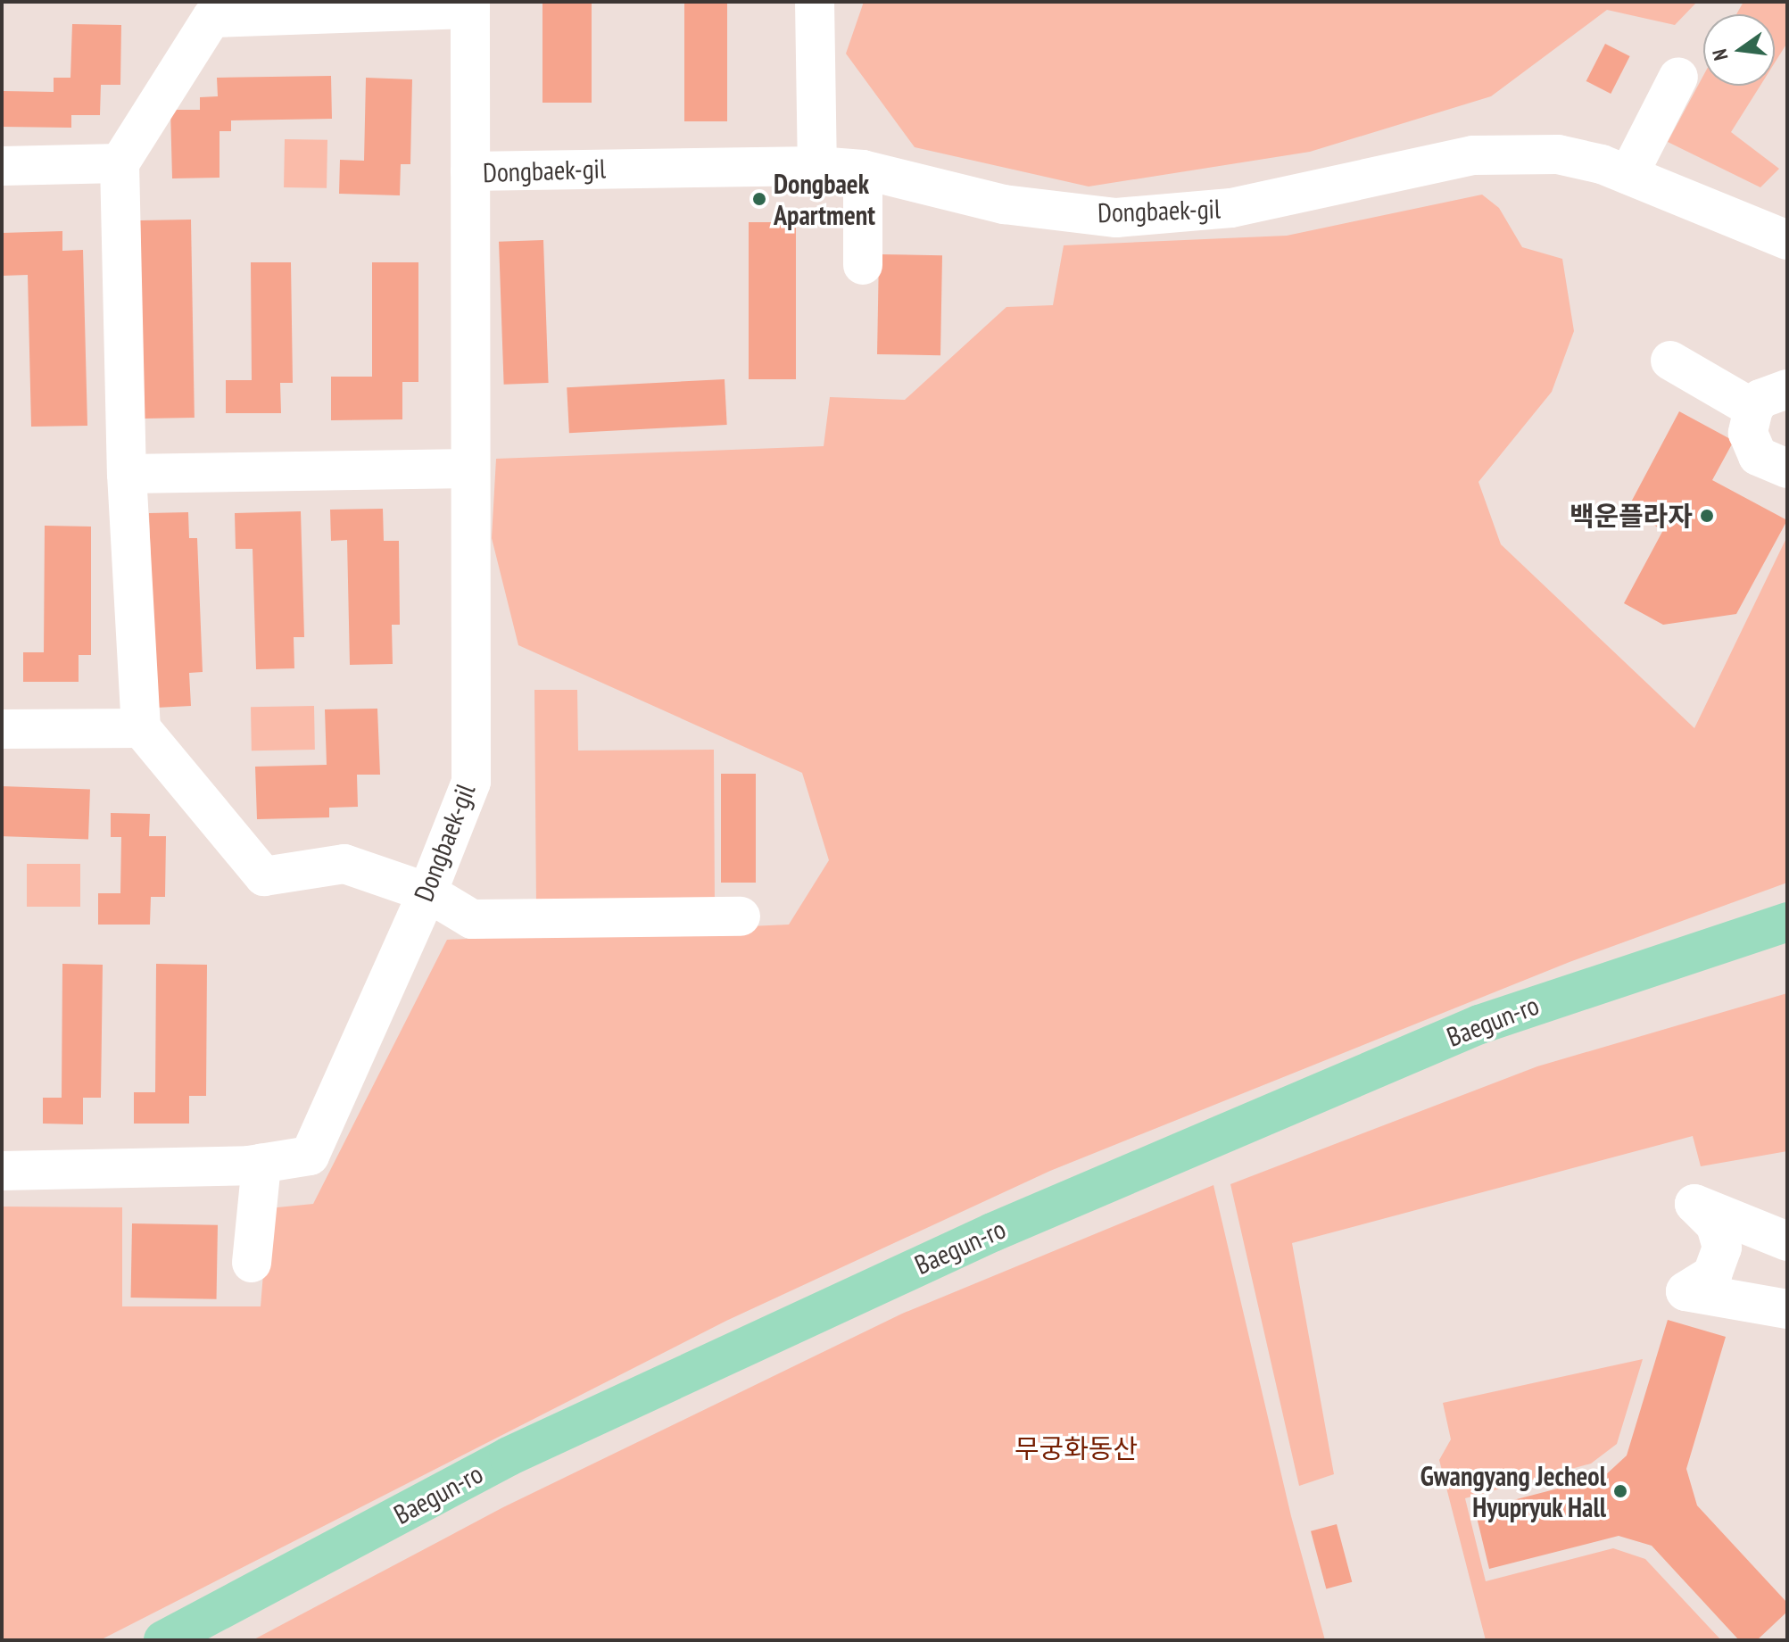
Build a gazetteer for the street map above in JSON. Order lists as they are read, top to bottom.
{
  "streets": {
    "main road": ["Baegun-ro"],
    "street": ["Dongbaek-gil"]
  },
  "parks": ["무궁화동산"],
  "places": ["Dongbaek Apartment", "백운플라자", "Gwangyang Jecheol Hyupryuk Hall"],
  "north": "left"
}
